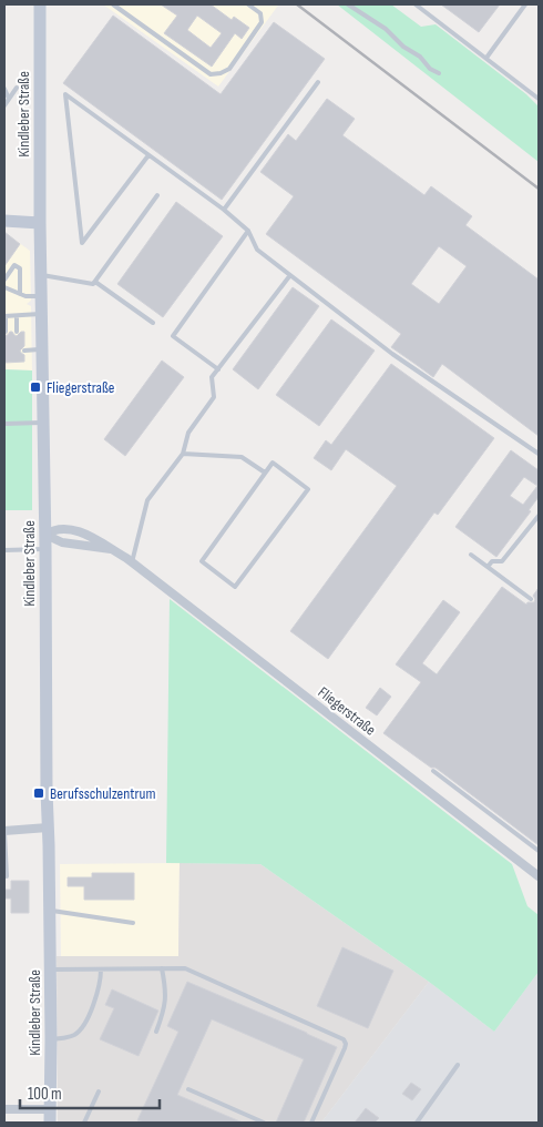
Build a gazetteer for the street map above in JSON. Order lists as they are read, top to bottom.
{
  "streets": {
    "main road": ["Kindleber Straße"],
    "street": ["Fliegerstraße"]
  },
  "crossings": [
    ["Kindleber Straße", "Fliegerstraße"]
  ],
  "places": {
    "transit": ["Fliegerstraße", "Berufsschulzentrum"]
  },
  "scale_bar": "100 m"
}
